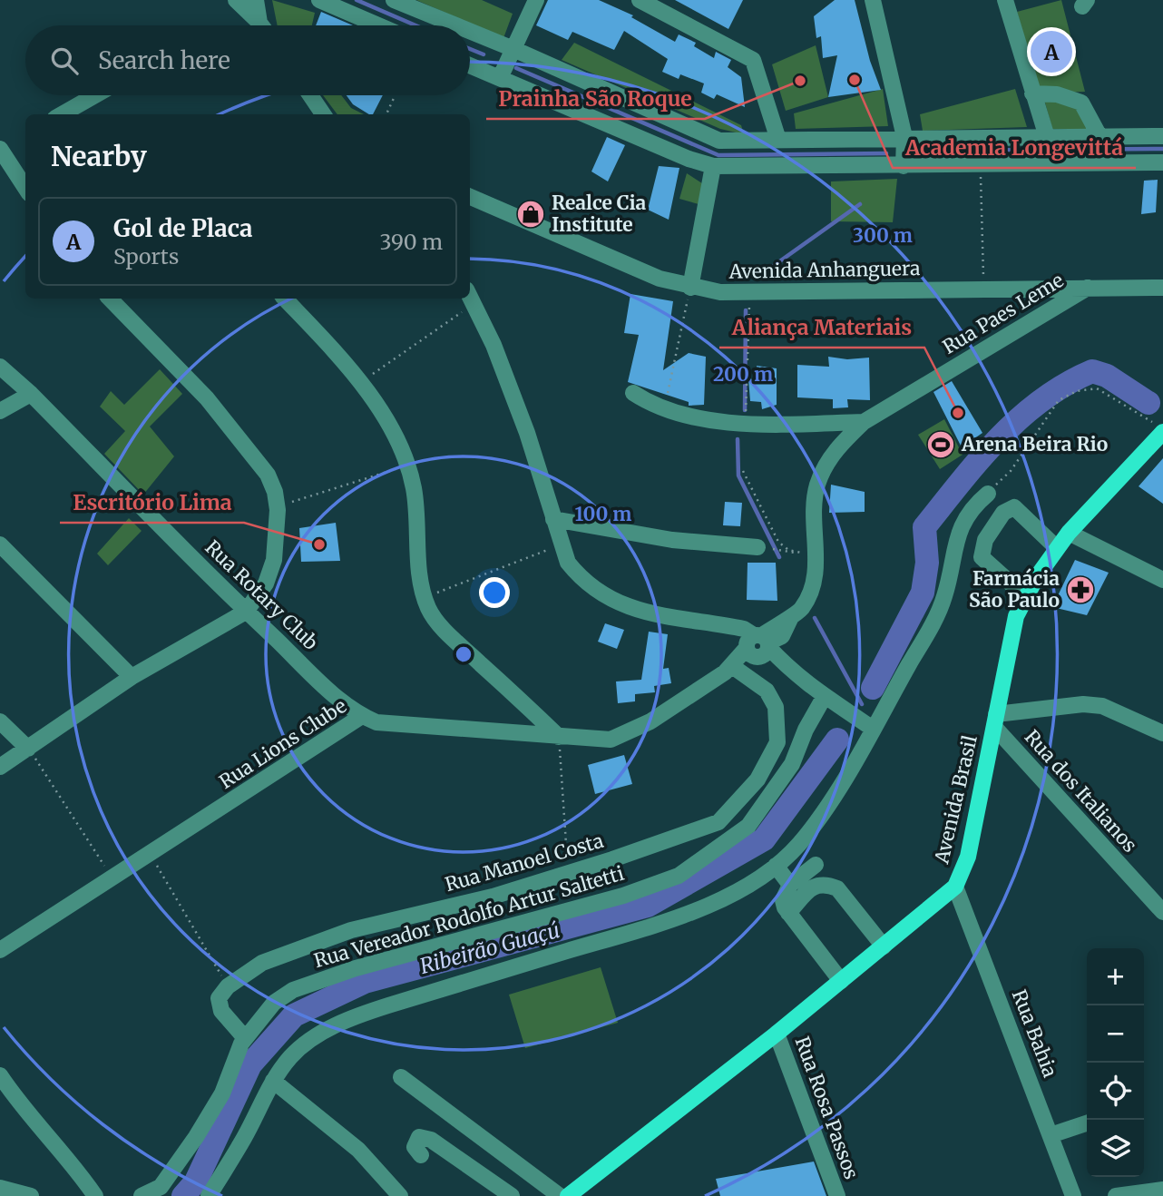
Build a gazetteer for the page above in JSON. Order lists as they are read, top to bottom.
{
  "streets": {
    "main road": ["Avenida Brasil"],
    "street": [
      "Avenida Anhanguera",
      "Rua Paes Leme",
      "Rua Rotary Club",
      "Rua Lions Clube",
      "Rua dos Italianos",
      "Rua Manoel Costa",
      "Rua Vereador Rodolfo Artur Saltetti",
      "Rua Bahia",
      "Rua Rosa Passos"
    ]
  },
  "crossings": [
    ["Avenida Anhanguera", "Rua Paes Leme"],
    ["Rua Paes Leme", "Rua Lions Clube"],
    ["Rua Rotary Club", "Rua Lions Clube"],
    ["Rua Lions Clube", "Rua Manoel Costa"],
    ["Rua dos Italianos", "Avenida Brasil"],
    ["Avenida Brasil", "Rua Bahia"],
    ["Avenida Brasil", "Rua Rosa Passos"]
  ],
  "water": ["Ribeirão Guaçú"],
  "places": {
    "other": [
      "Academia Longevittá",
      "Prainha São Roque",
      "Aliança Materiais",
      "Escritório Lima"
    ],
    "shop": ["Realce Cia Institute"],
    "sports": ["Arena Beira Rio"],
    "pharmacy": ["Farmácia São Paulo"]
  },
  "page": {
    "search": "Search here",
    "pins": "A",
    "heading": "Nearby",
    "list": [
      {
        "mark": "A",
        "name": "Gol de Placa",
        "note": "Sports",
        "value": "390 m"
      }
    ],
    "map_buttons": ["+", "−"]
  },
  "rings": ["300 m", "200 m", "100 m"]
}
